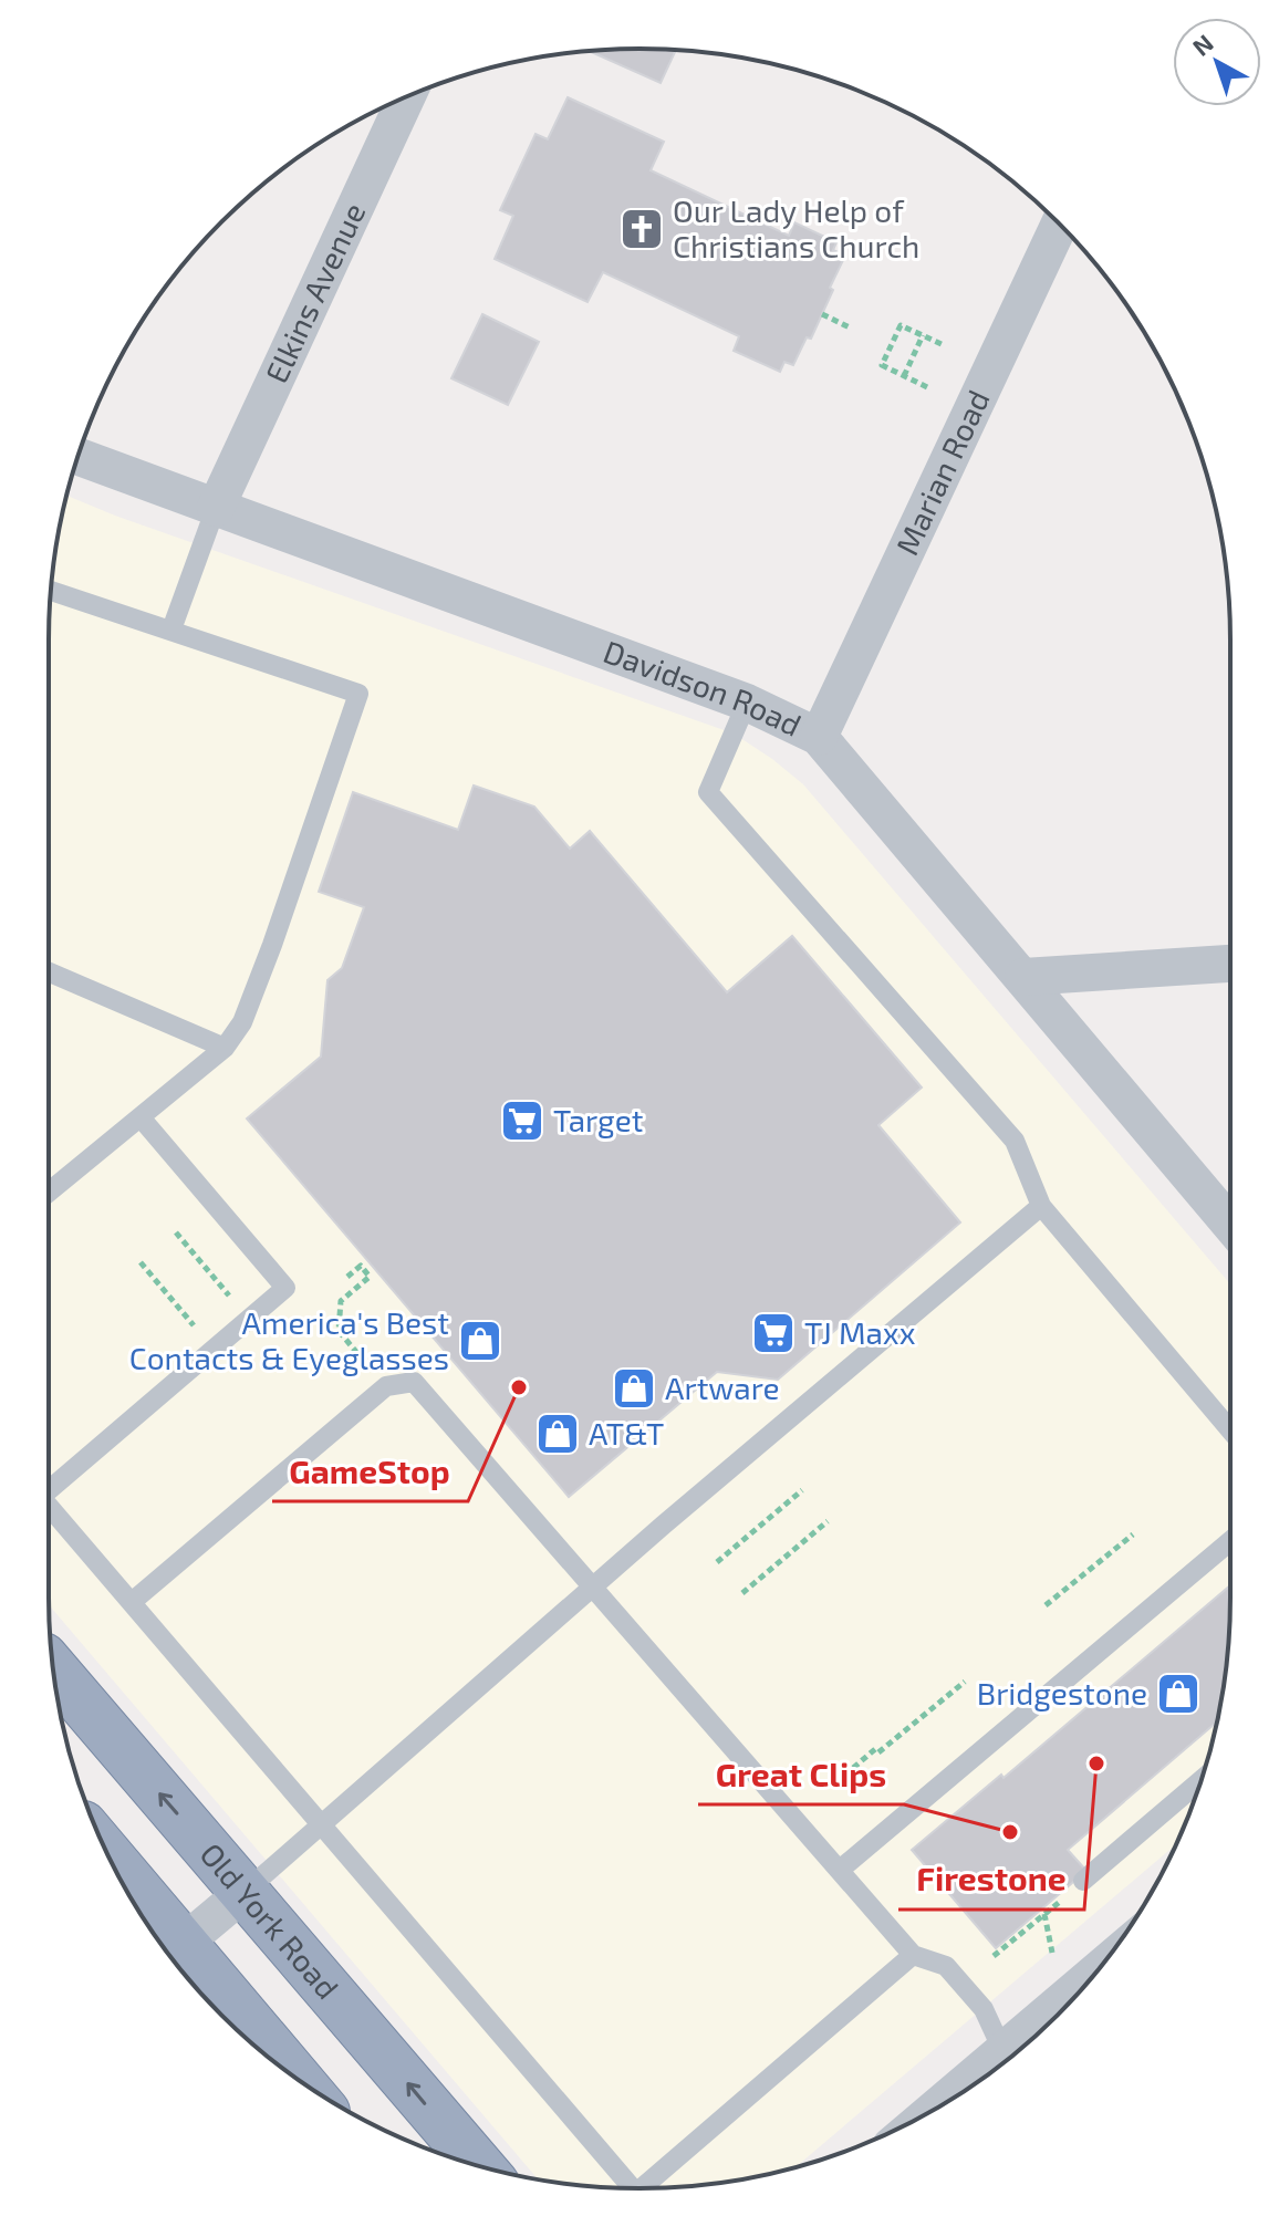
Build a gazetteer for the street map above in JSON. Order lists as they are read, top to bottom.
{
  "streets": {
    "highway": ["Old York Road"],
    "street": ["Elkins Avenue", "Marian Road", "Davidson Road"]
  },
  "crossings": [
    ["Elkins Avenue", "Davidson Road"],
    ["Marian Road", "Davidson Road"]
  ],
  "places": {
    "church": ["Our Lady Help of Christians Church"],
    "supermarket": ["Target", "TJ Maxx"],
    "shop": [
      "America's Best Contacts & Eyeglasses",
      "Artware",
      "AT&T",
      "Bridgestone"
    ],
    "other": ["GameStop", "Firestone", "Great Clips"]
  },
  "north": "top left"
}
